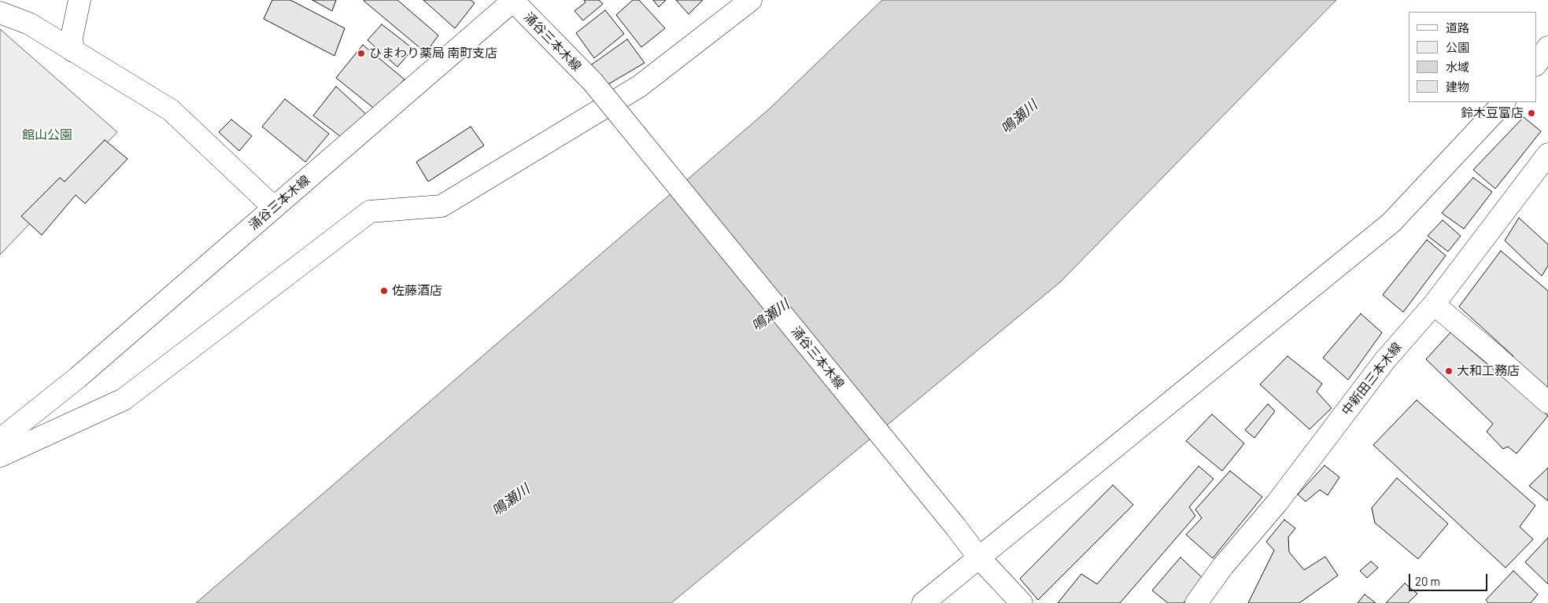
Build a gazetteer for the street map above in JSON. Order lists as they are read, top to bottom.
{
  "streets": {
    "street": ["涌谷三本木線", "中新田三本木線"]
  },
  "water": ["鳴瀬川"],
  "parks": ["館山公園"],
  "places": [
    "ひまわり薬局 南町支店",
    "鈴木豆富店",
    "佐藤酒店",
    "大和工務店"
  ],
  "legend": [
    "道路",
    "公園",
    "水域",
    "建物"
  ],
  "scale_bar": "20 m"
}
